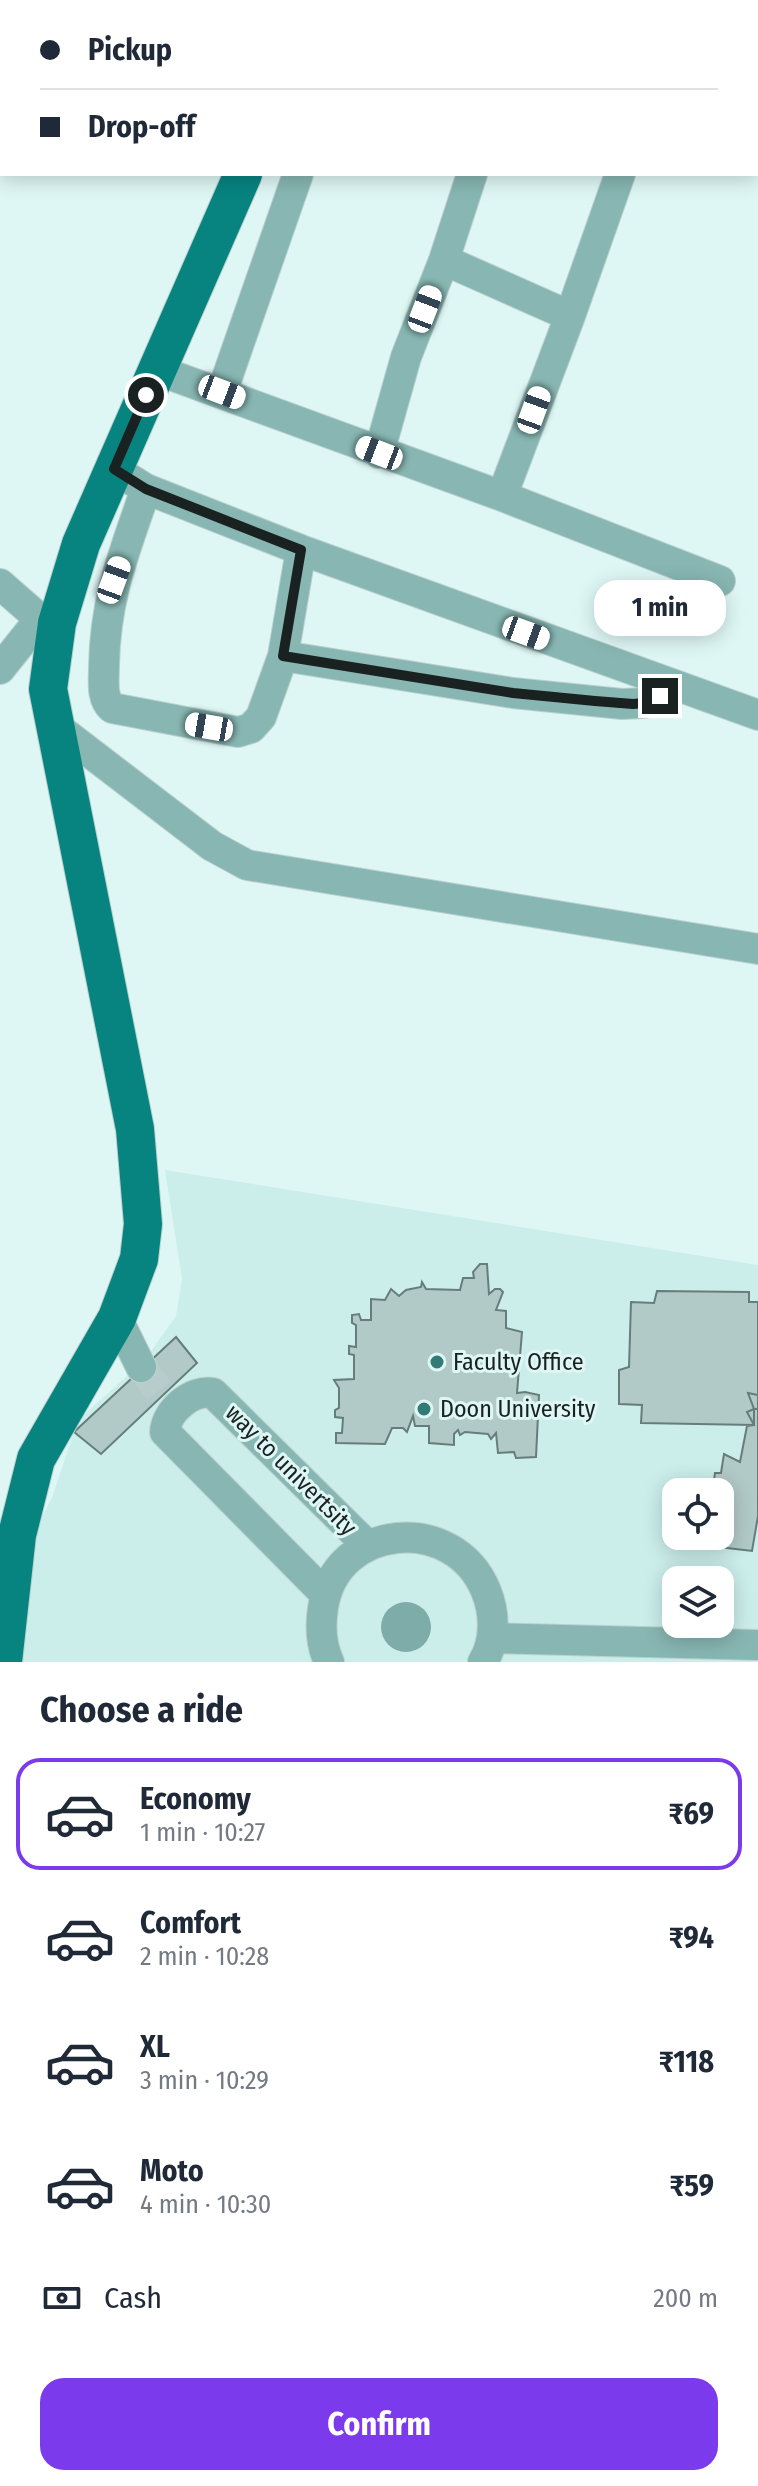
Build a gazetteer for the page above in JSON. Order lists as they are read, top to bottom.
{
  "streets": {
    "street": ["way to univertsity"]
  },
  "places": ["Faculty Office", "Doon University"],
  "page": {
    "banner": ["Pickup", "Drop-off"],
    "bubble": "1 min",
    "heading": "Choose a ride",
    "list": [
      {
        "name": "Economy",
        "note": "1 min · 10:27",
        "value": "₹69"
      },
      {
        "name": "Comfort",
        "note": "2 min · 10:28",
        "value": "₹94"
      },
      {
        "name": "XL",
        "note": "3 min · 10:29",
        "value": "₹118"
      },
      {
        "name": "Moto",
        "note": "4 min · 10:30",
        "value": "₹59"
      }
    ],
    "pay": ["Cash", "200 m"],
    "buttons": "Confirm"
  }
}
